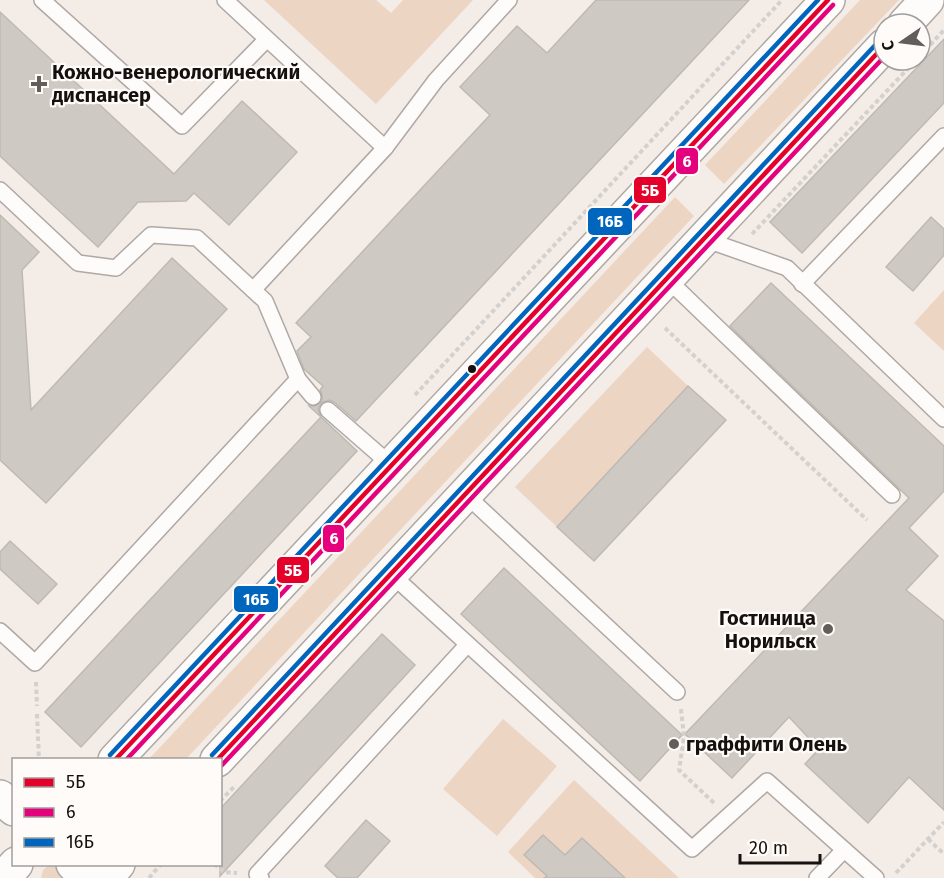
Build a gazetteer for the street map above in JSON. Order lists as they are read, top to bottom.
{
  "places": {
    "health": ["Кожно-венерологический диспансер"],
    "other": ["Гостиница Норильск", "граффити Олень"]
  },
  "lines": ["transit line 5Б", "transit line 16Б", "transit line 6"],
  "legend": ["5Б", "6", "16Б"],
  "scale_bar": "20 m",
  "north": "left"
}
